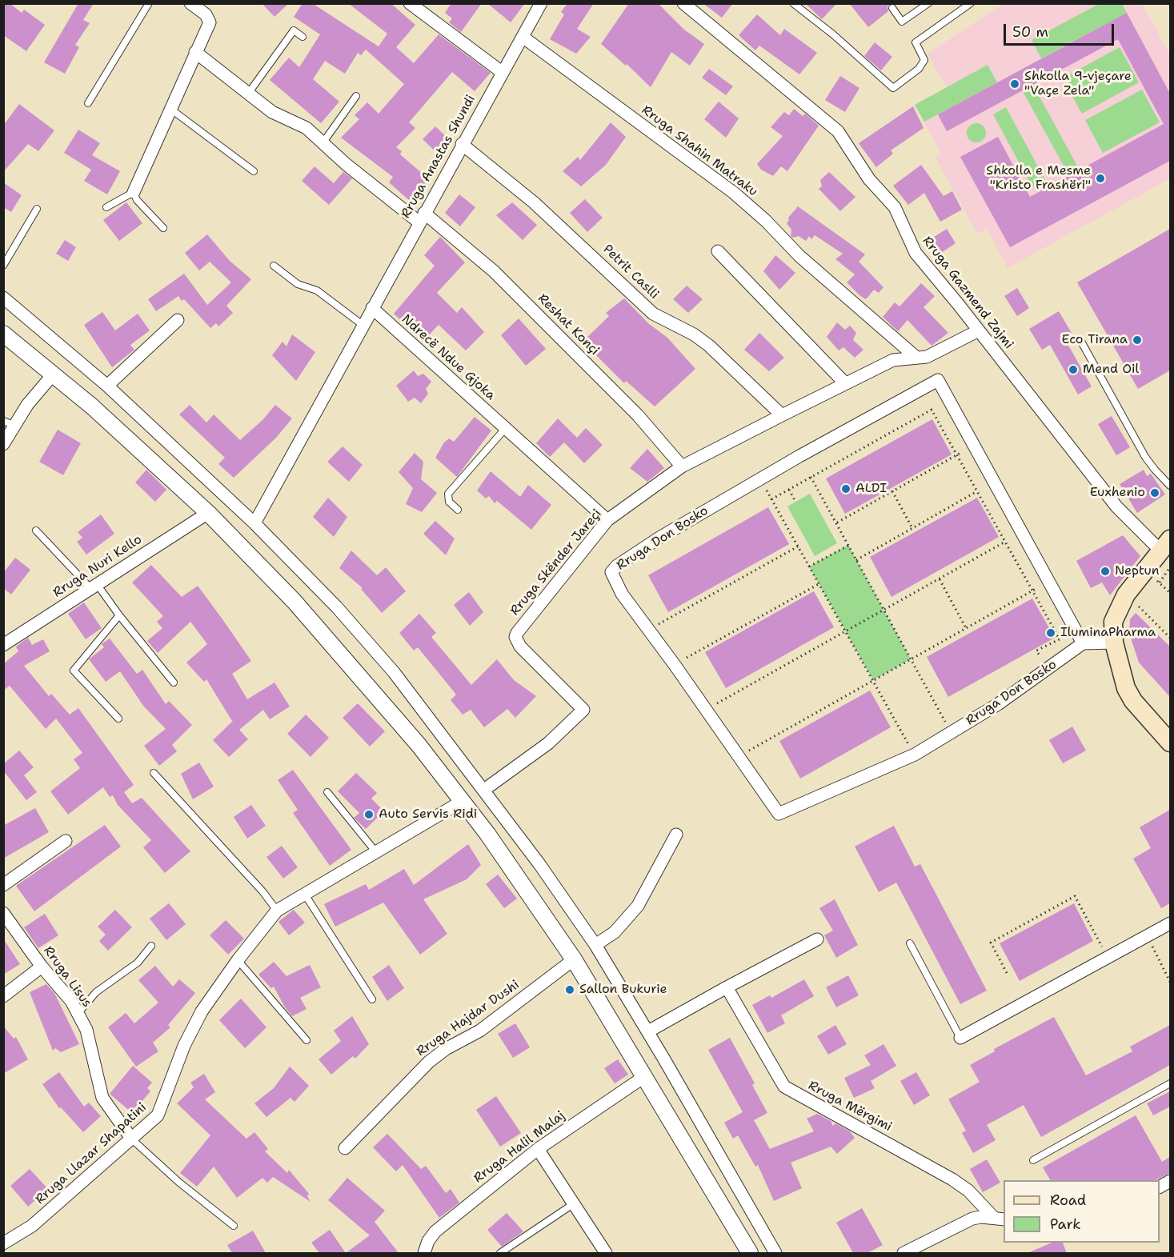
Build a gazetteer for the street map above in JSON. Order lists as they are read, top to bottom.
{
  "streets": {
    "street": [
      "Rruga Shahin Matraku",
      "Rruga Anastas Shundi",
      "Petrit Caslli",
      "Rruga Gazmend Zajmi",
      "Reshat Konçi",
      "Ndrecë Ndue Gjoka",
      "Rruga Don Bosko",
      "Rruga Skënder Jareçi",
      "Rruga Nuri Kello",
      "Rruga Lisus",
      "Rruga Hajdar Dushi",
      "Rruga Mërgimi",
      "Rruga Halil Malaj",
      "Rruga Llazar Shapatini"
    ]
  },
  "crossings": [
    ["Rruga Shahin Matraku", "Rruga Anastas Shundi"],
    ["Rruga Shahin Matraku", "Rruga Skënder Jareçi"],
    ["Rruga Anastas Shundi", "Petrit Caslli"],
    ["Rruga Anastas Shundi", "Reshat Konçi"],
    ["Rruga Anastas Shundi", "Ndrecë Ndue Gjoka"],
    ["Petrit Caslli", "Rruga Skënder Jareçi"],
    ["Rruga Gazmend Zajmi", "Rruga Skënder Jareçi"],
    ["Reshat Konçi", "Rruga Skënder Jareçi"],
    ["Ndrecë Ndue Gjoka", "Rruga Skënder Jareçi"],
    ["Rruga Lisus", "Rruga Llazar Shapatini"]
  ],
  "places": [
    "Shkolla 9-vjeçare \"Vaçe Zela\"",
    "Shkolla e Mesme \"Kristo Frashëri\"",
    "Eco Tirana",
    "Mend Oil",
    "ALDI",
    "Euxhenio",
    "Neptun",
    "IluminaPharma",
    "Auto Servis Ridi",
    "Sallon Bukurie"
  ],
  "legend": ["Road", "Park"],
  "scale_bar": "50 m"
}
